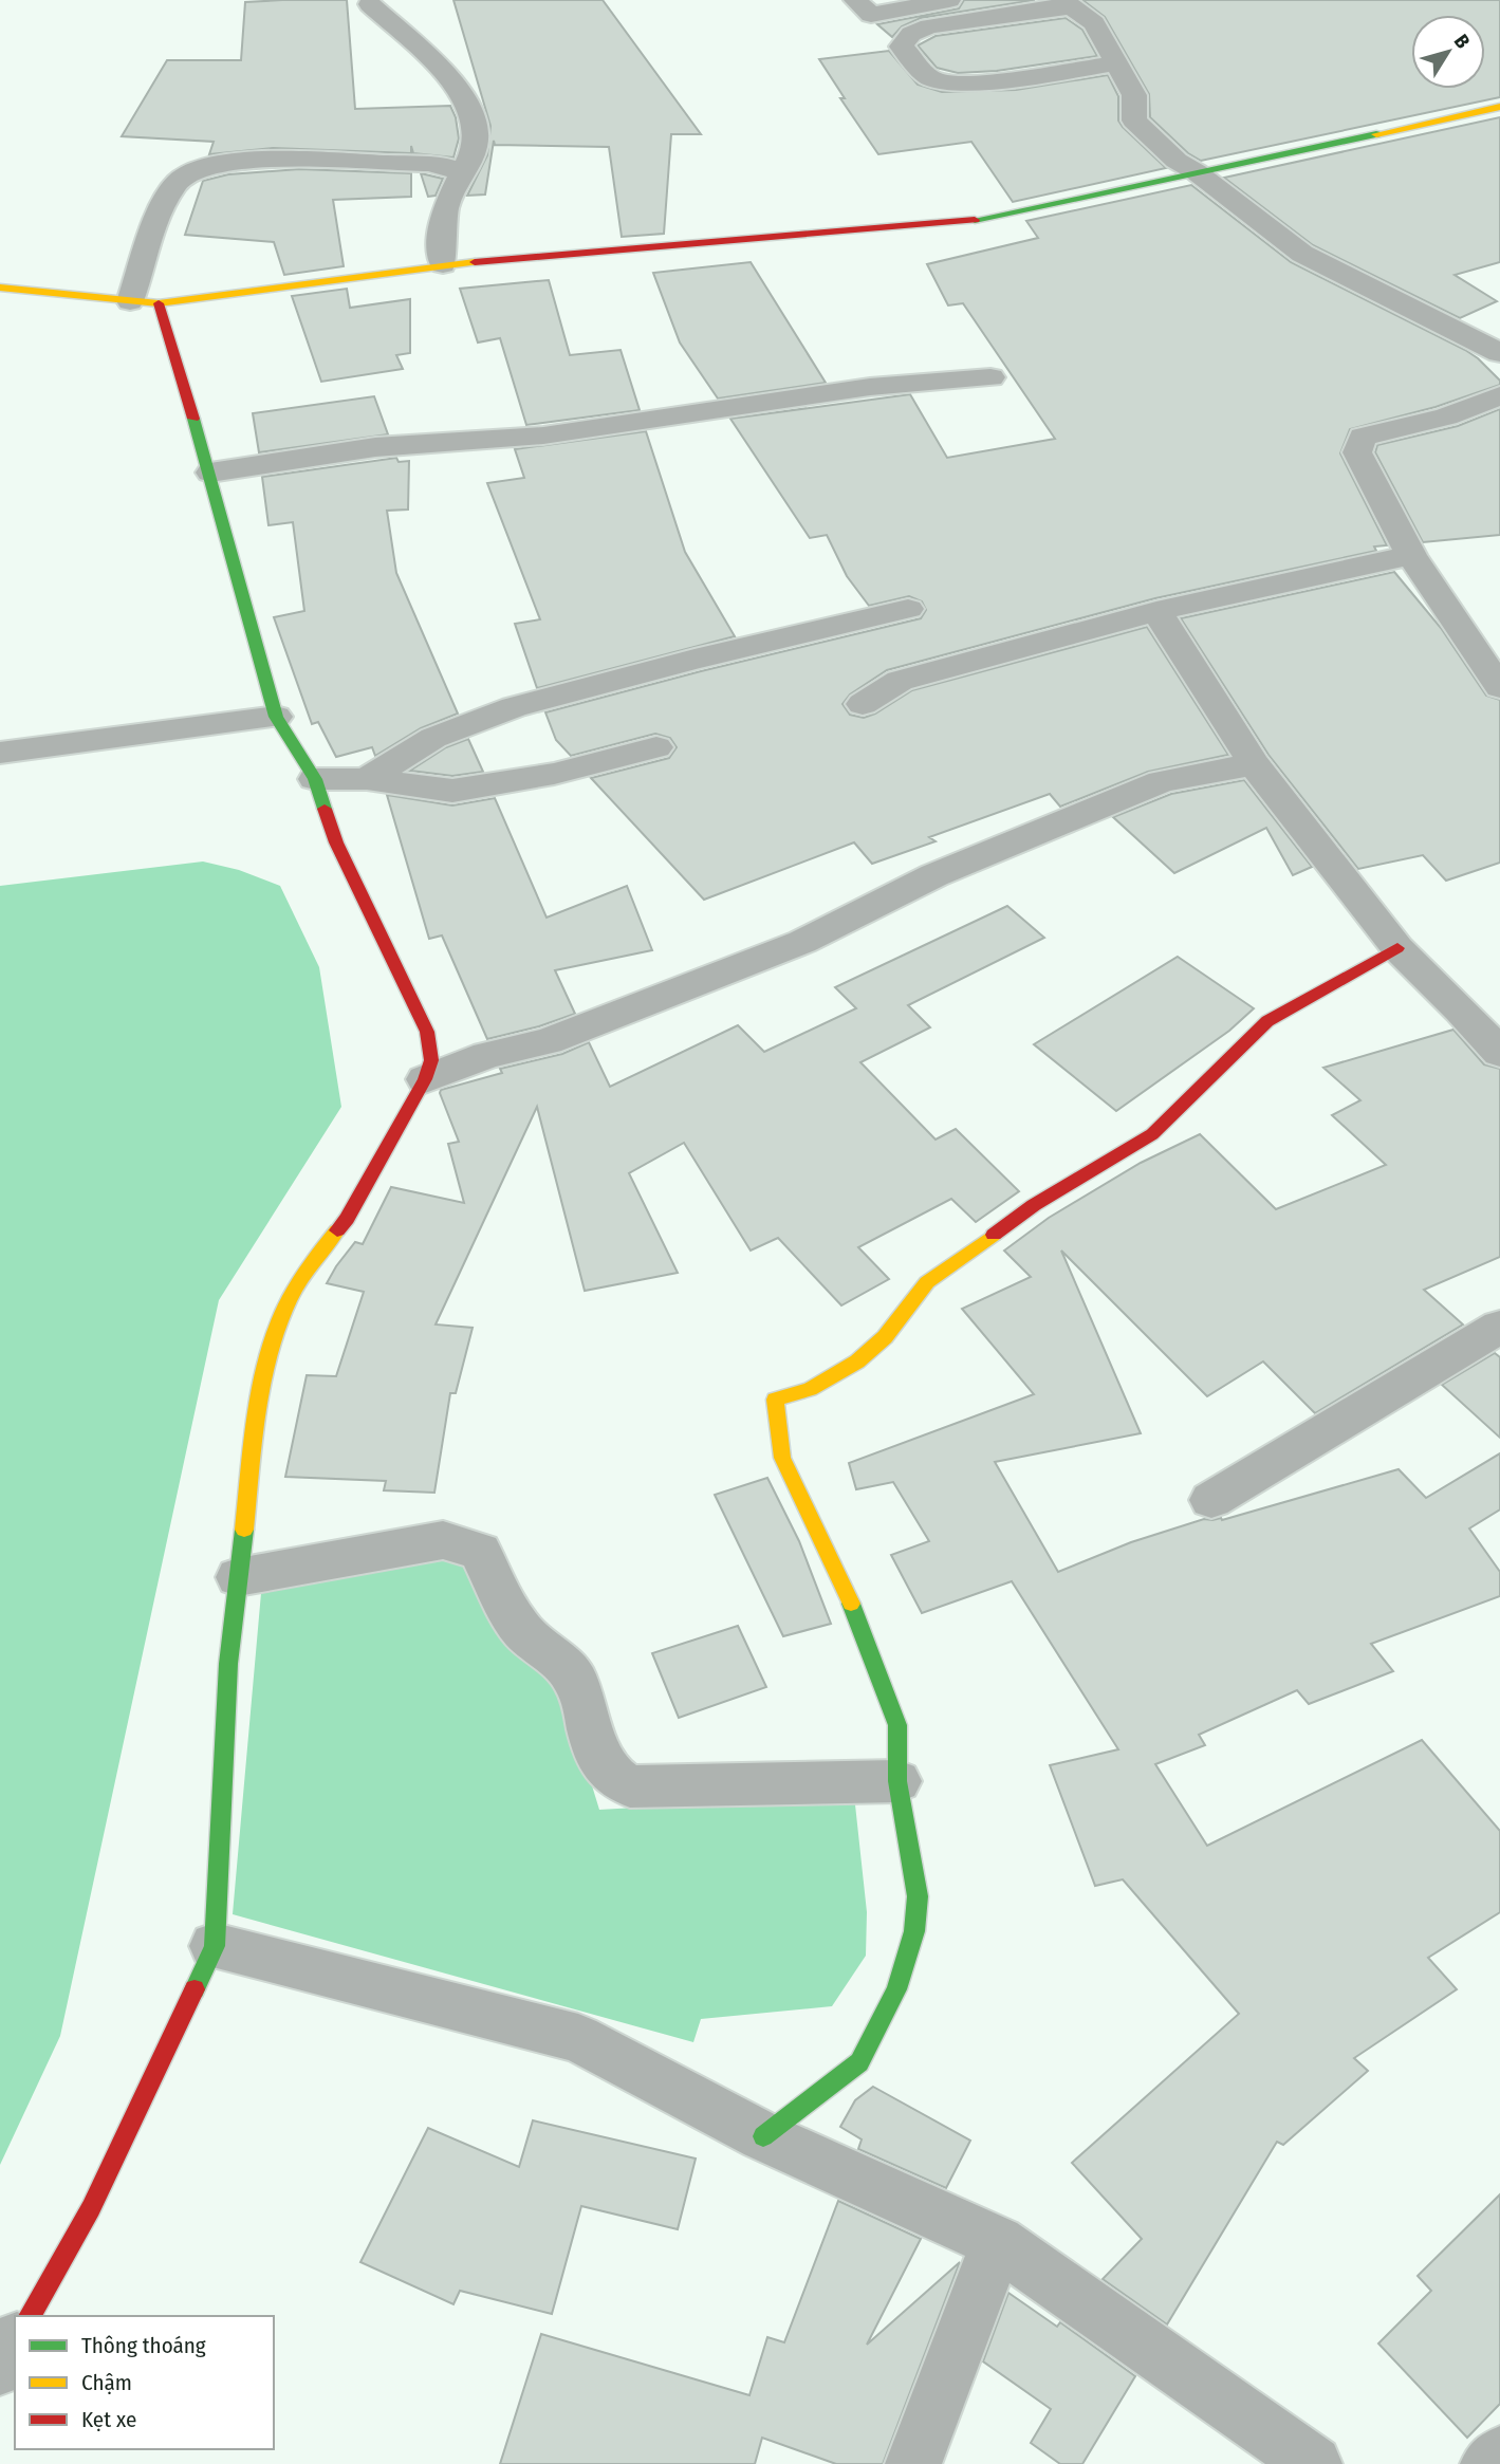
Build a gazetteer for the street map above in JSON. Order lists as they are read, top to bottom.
{
  "legend": ["Thông thoáng", "Chậm", "Kẹt xe"],
  "north": "top right"
}
